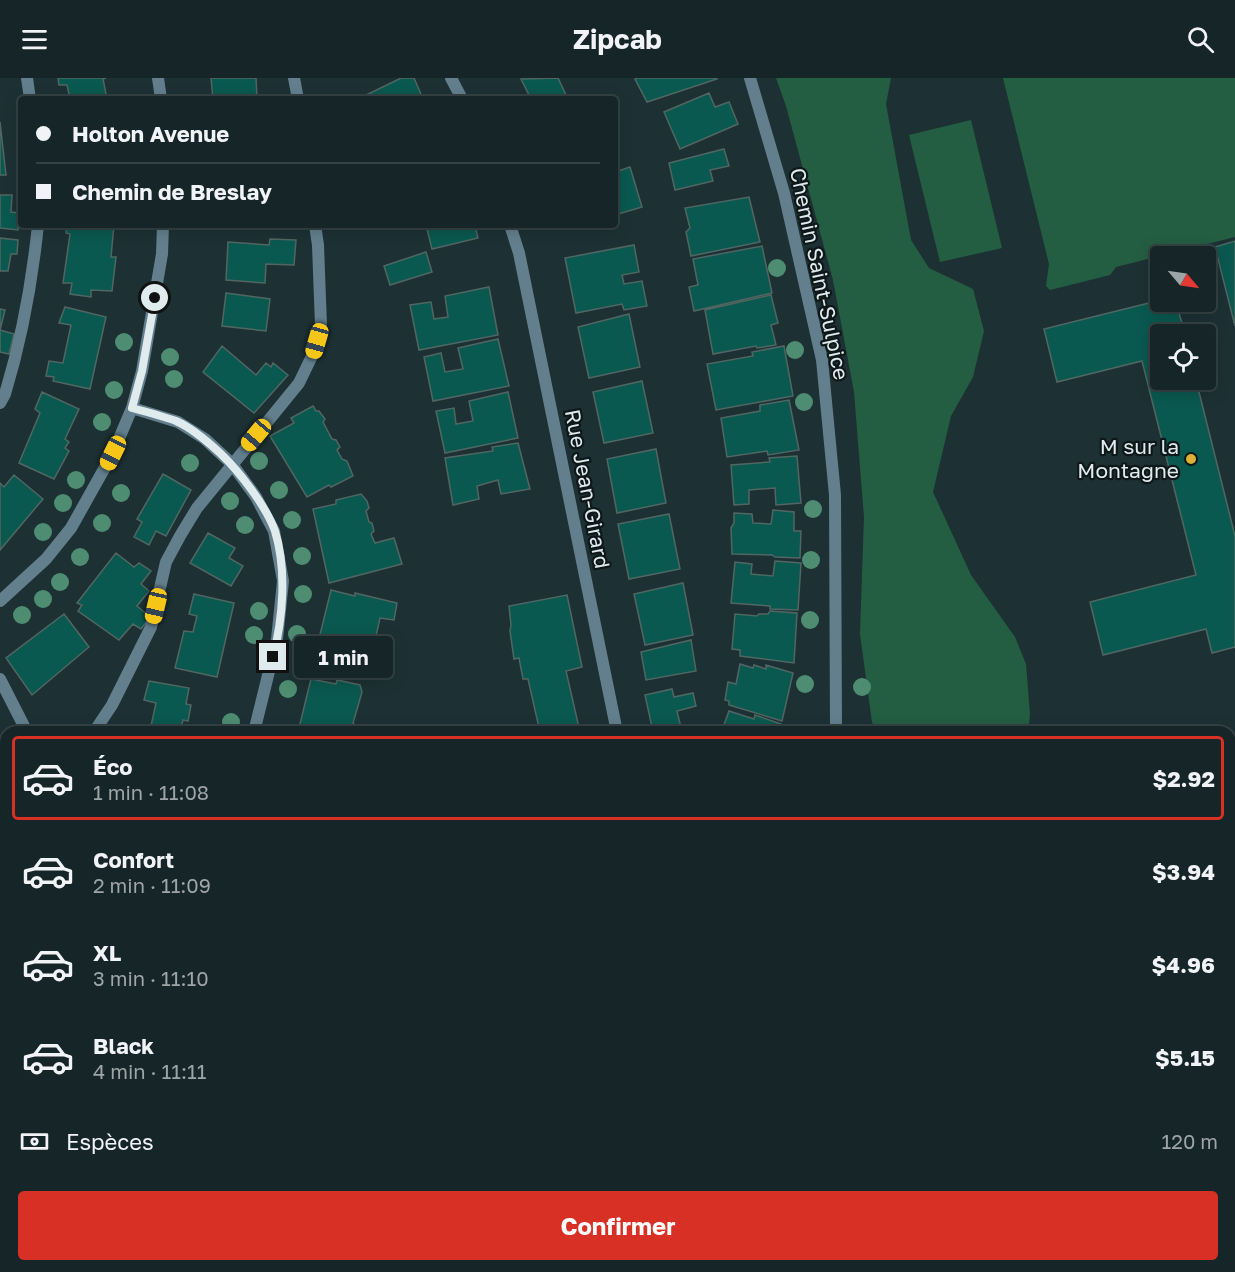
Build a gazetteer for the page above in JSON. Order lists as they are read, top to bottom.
{
  "streets": {
    "street": ["Chemin Saint-Sulpice", "Rue Jean-Girard"]
  },
  "places": ["M sur la Montagne"],
  "north": "bottom right",
  "page": {
    "header": "Zipcab",
    "banner": ["Holton Avenue", "Chemin de Breslay"],
    "bubble": "1 min",
    "list": [
      {
        "name": "Éco",
        "note": "1 min · 11:08",
        "value": "$2.92"
      },
      {
        "name": "Confort",
        "note": "2 min · 11:09",
        "value": "$3.94"
      },
      {
        "name": "XL",
        "note": "3 min · 11:10",
        "value": "$4.96"
      },
      {
        "name": "Black",
        "note": "4 min · 11:11",
        "value": "$5.15"
      }
    ],
    "pay": ["Espèces", "120 m"],
    "buttons": "Confirmer"
  }
}
